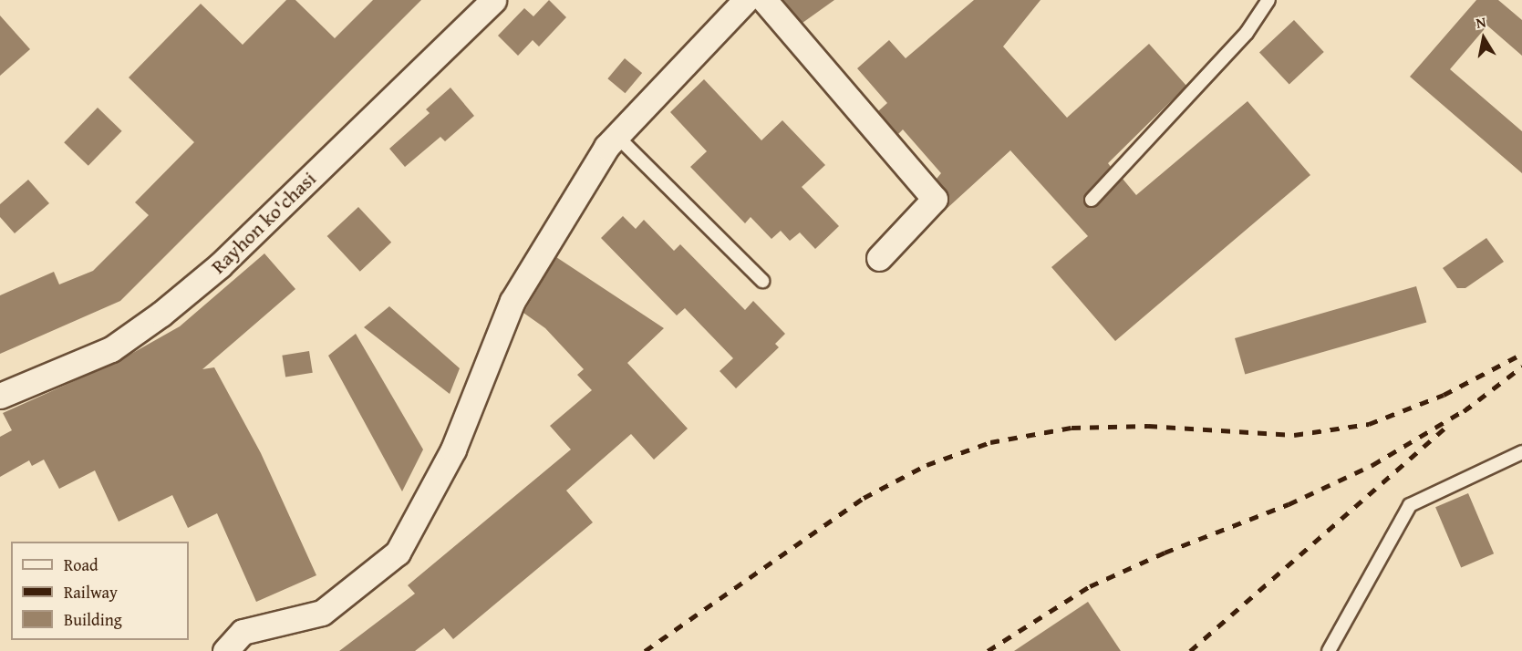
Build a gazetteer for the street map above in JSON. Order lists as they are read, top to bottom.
{
  "streets": {
    "street": ["Rayhon ko'chasi"]
  },
  "legend": ["Road", "Railway", "Building"],
  "north": "top"
}
